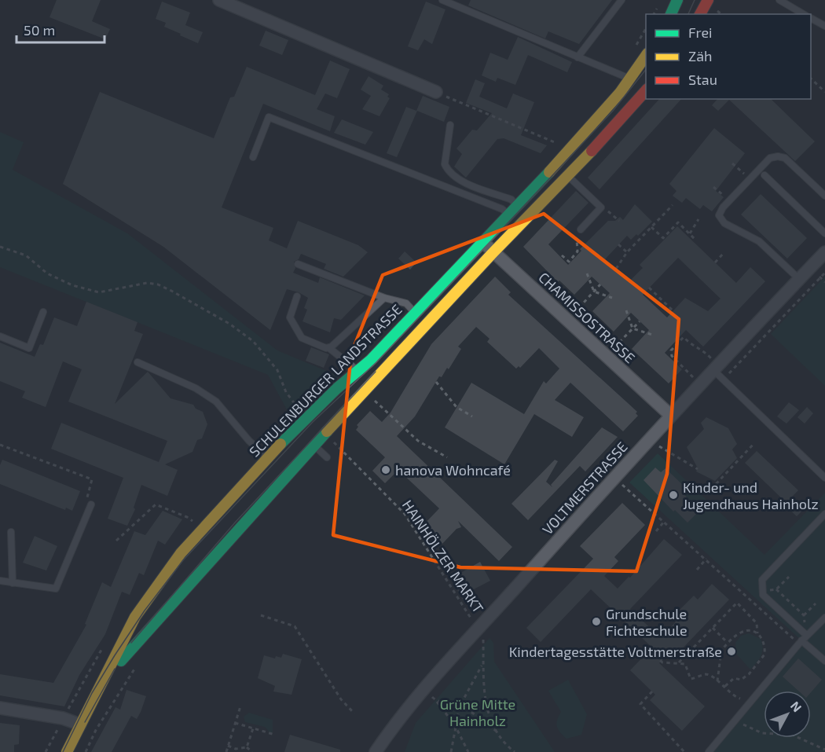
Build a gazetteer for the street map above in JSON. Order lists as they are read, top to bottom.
{
  "streets": {
    "main road": ["SCHULENBURGER LANDSTRASSE"],
    "street": ["CHAMISSOSTRASSE", "VOLTMERSTRASSE"],
    "path": ["HAINHÖLZER MARKT"]
  },
  "crossings": [
    ["CHAMISSOSTRASSE", "SCHULENBURGER LANDSTRASSE"],
    ["CHAMISSOSTRASSE", "VOLTMERSTRASSE"],
    ["SCHULENBURGER LANDSTRASSE", "HAINHÖLZER MARKT"],
    ["VOLTMERSTRASSE", "HAINHÖLZER MARKT"]
  ],
  "parks": ["Grüne Mitte Hainholz"],
  "places": [
    "hanova Wohncafé",
    "Kinder- und Jugendhaus Hainholz",
    "Grundschule Fichteschule",
    "Kindertagesstätte Voltmerstraße"
  ],
  "legend": ["Frei", "Zäh", "Stau"],
  "scale_bar": "50 m",
  "north": "top right"
}
